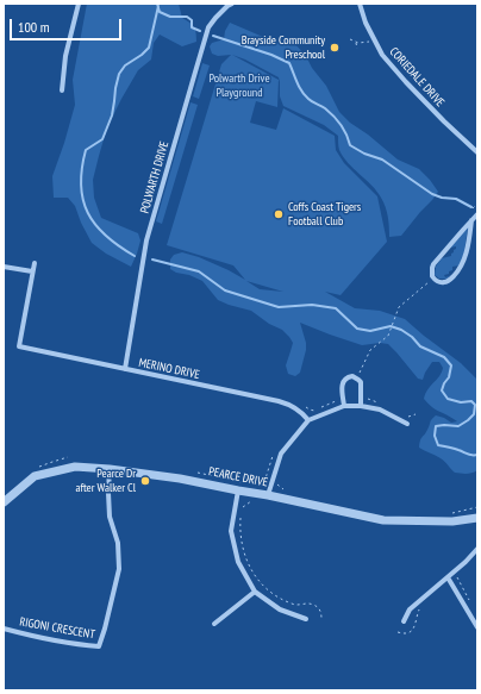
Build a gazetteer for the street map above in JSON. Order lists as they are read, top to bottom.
{
  "streets": {
    "street": [
      "CORIEDALE DRIVE",
      "POLWARTH DRIVE",
      "MERINO DRIVE",
      "PEARCE DRIVE",
      "RIGONI CRESCENT"
    ]
  },
  "crossings": [
    ["POLWARTH DRIVE", "MERINO DRIVE"],
    ["PEARCE DRIVE", "RIGONI CRESCENT"]
  ],
  "parks": ["Polwarth Drive Playground"],
  "places": ["Brayside Community Preschool", "Coffs Coast Tigers Football Club", "Pearce Dr after Walker Cl"],
  "scale_bar": "100 m"
}
